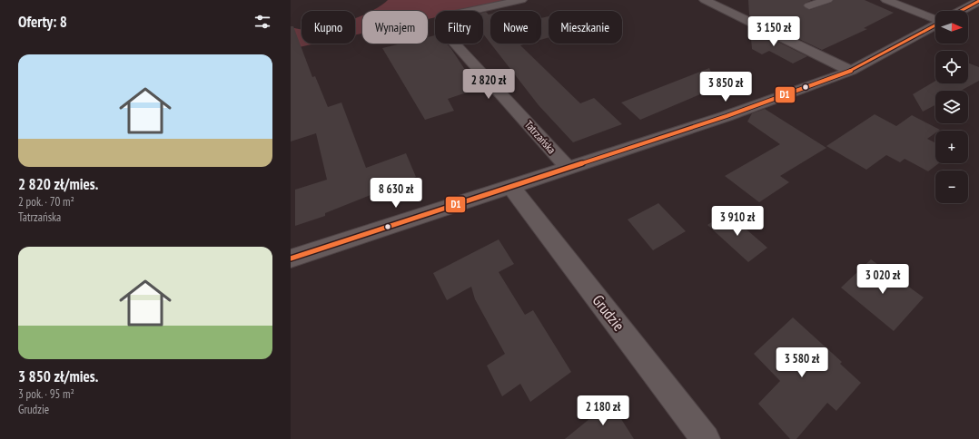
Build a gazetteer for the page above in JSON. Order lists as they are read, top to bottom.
{
  "streets": {
    "street": ["Tatrzańska", "Grudzie"]
  },
  "lines": ["transit line D1"],
  "north": "right",
  "page": {
    "heading": "Oferty: 8",
    "map_buttons": ["+", "−"],
    "chip": [
      "Kupno",
      "Wynajem",
      "Filtry",
      "Nowe",
      "Mieszkanie"
    ],
    "price": [
      "3 150 zł",
      "2 820 zł",
      "3 850 zł",
      "8 630 zł",
      "3 910 zł",
      "3 020 zł",
      "3 580 zł",
      "2 180 zł"
    ],
    "list": [
      {
        "name": "2 820 zł/mies.",
        "note": "2 pok. · 70 m² · Tatrzańska"
      },
      {
        "name": "3 850 zł/mies.",
        "note": "3 pok. · 95 m² · Grudzie"
      }
    ]
  }
}
